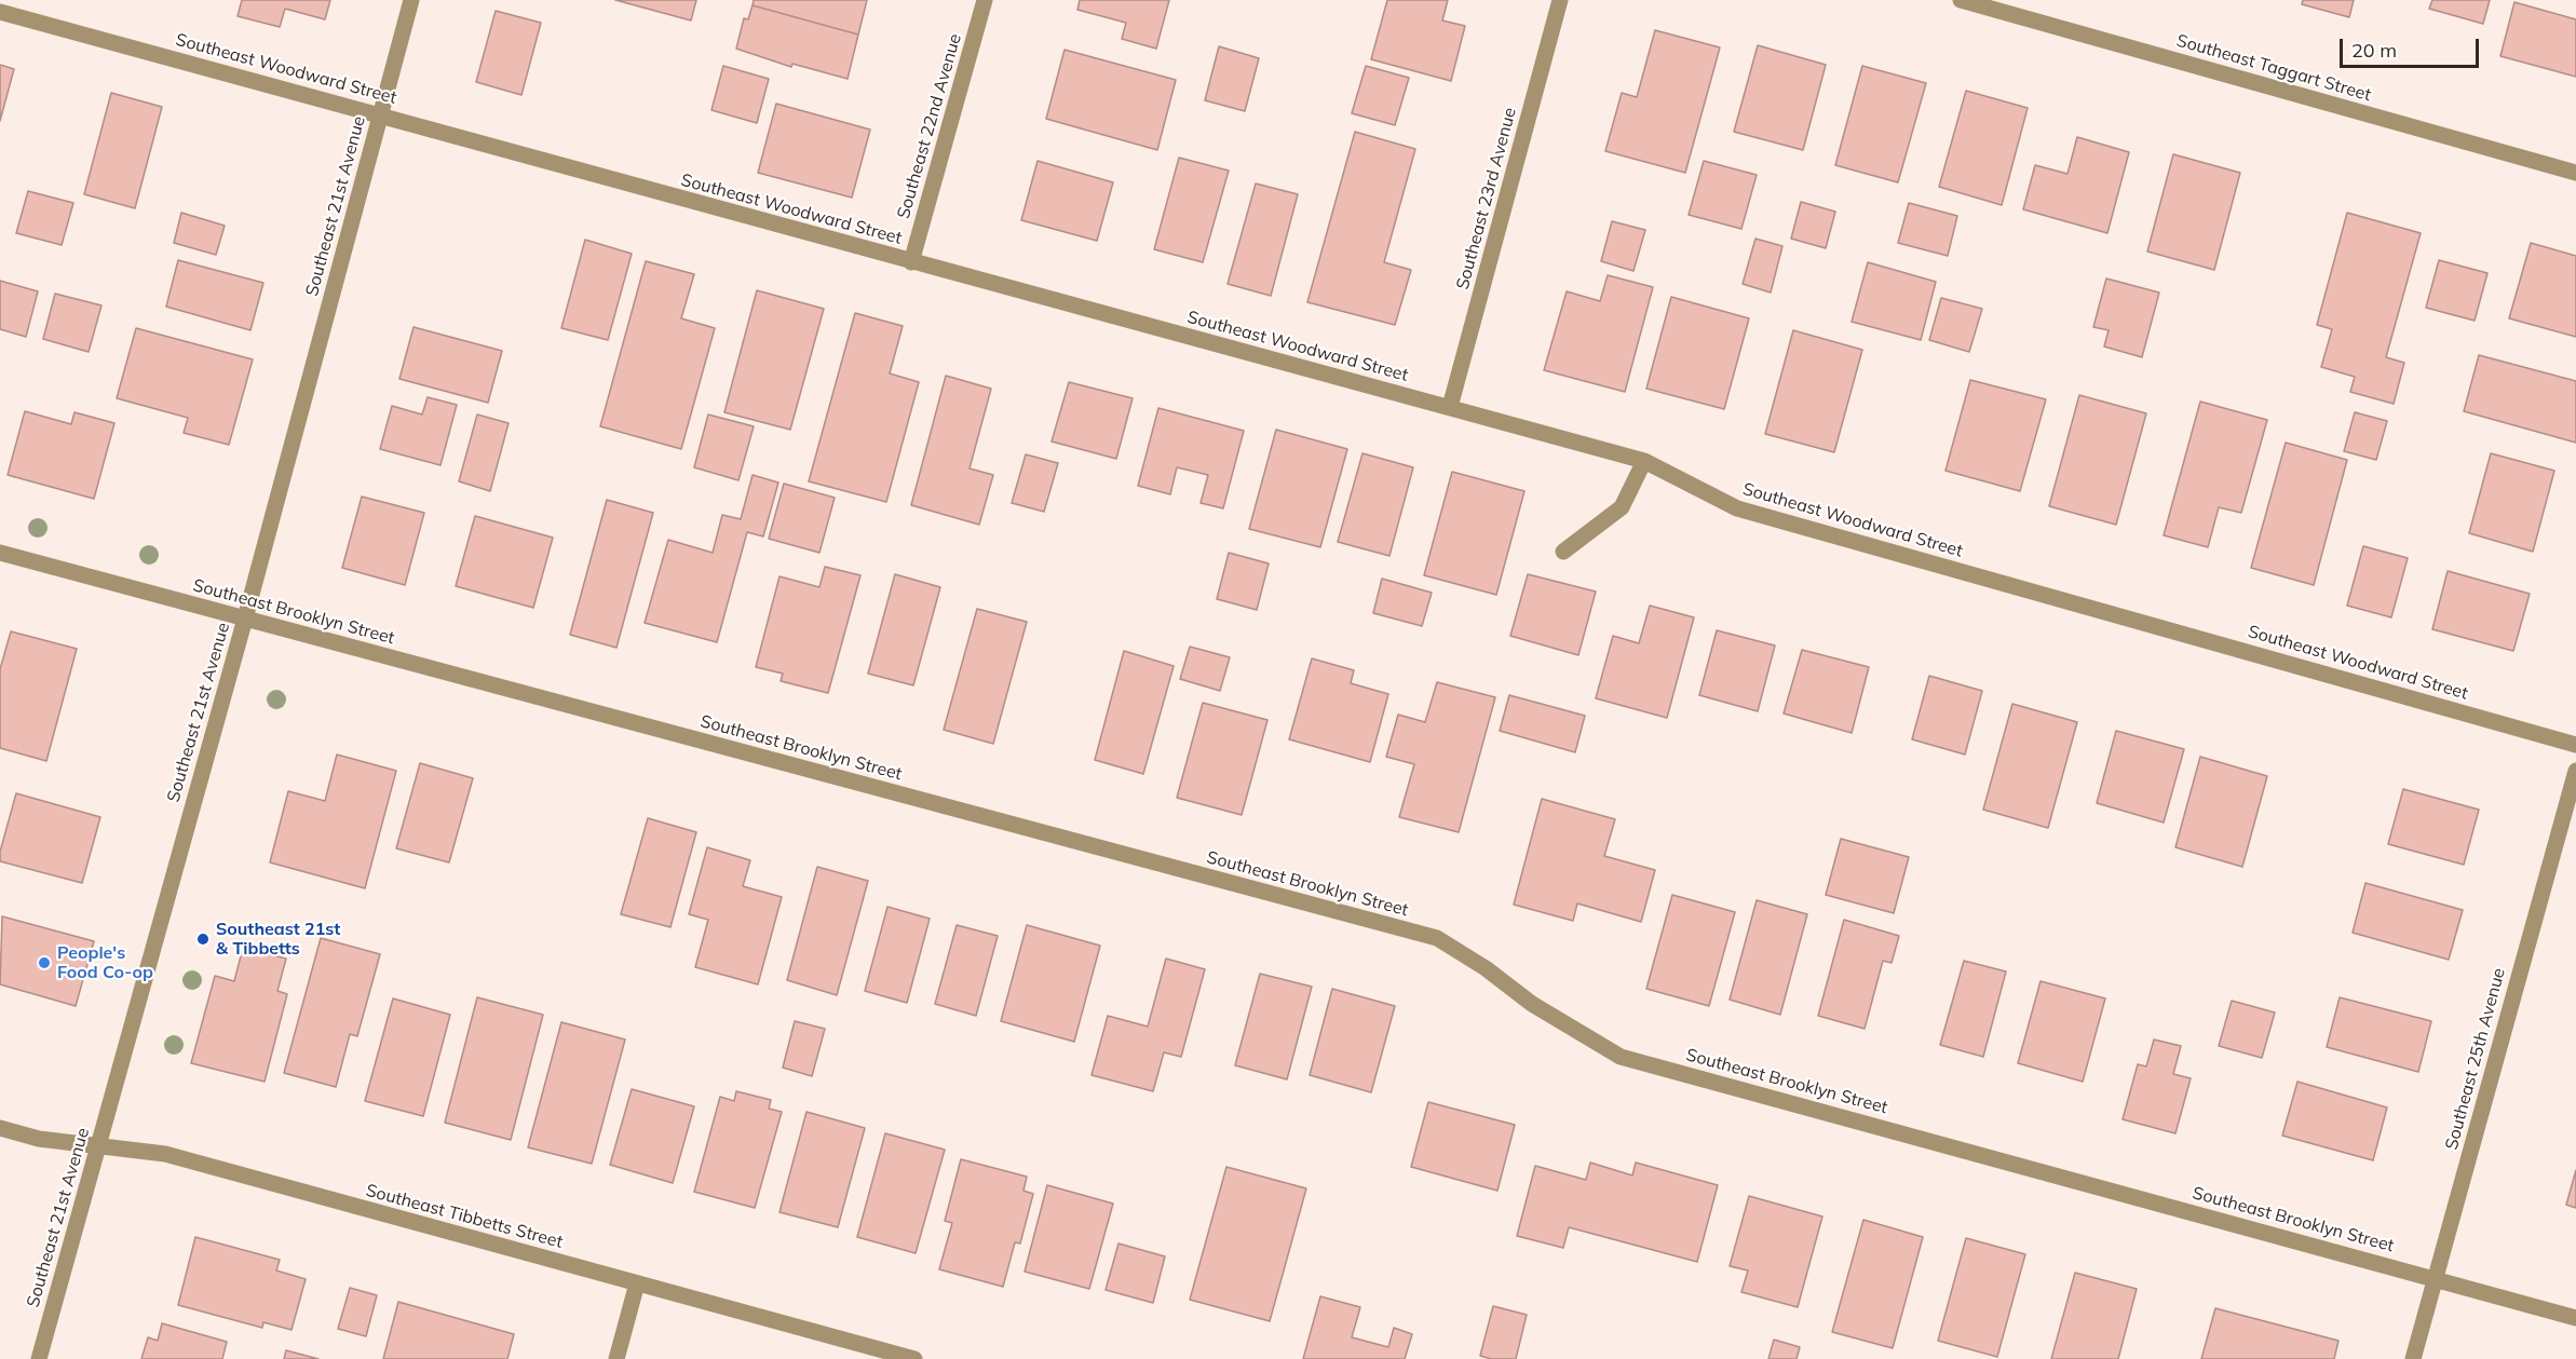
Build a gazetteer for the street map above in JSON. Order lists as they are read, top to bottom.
{
  "streets": {
    "street": [
      "Southeast Taggart Street",
      "Southeast Woodward Street",
      "Southeast 22nd Avenue",
      "Southeast 23rd Avenue",
      "Southeast 21st Avenue",
      "Southeast Brooklyn Street",
      "Southeast 25th Avenue",
      "Southeast Tibbetts Street"
    ]
  },
  "crossings": [
    ["Southeast Woodward Street", "Southeast 22nd Avenue"],
    ["Southeast Woodward Street", "Southeast 23rd Avenue"],
    ["Southeast Woodward Street", "Southeast 21st Avenue"],
    ["Southeast 21st Avenue", "Southeast Brooklyn Street"],
    ["Southeast 21st Avenue", "Southeast Tibbetts Street"],
    ["Southeast Brooklyn Street", "Southeast 25th Avenue"]
  ],
  "places": ["Southeast 21st & Tibbetts", "People's Food Co-op"],
  "scale_bar": "20 m"
}
